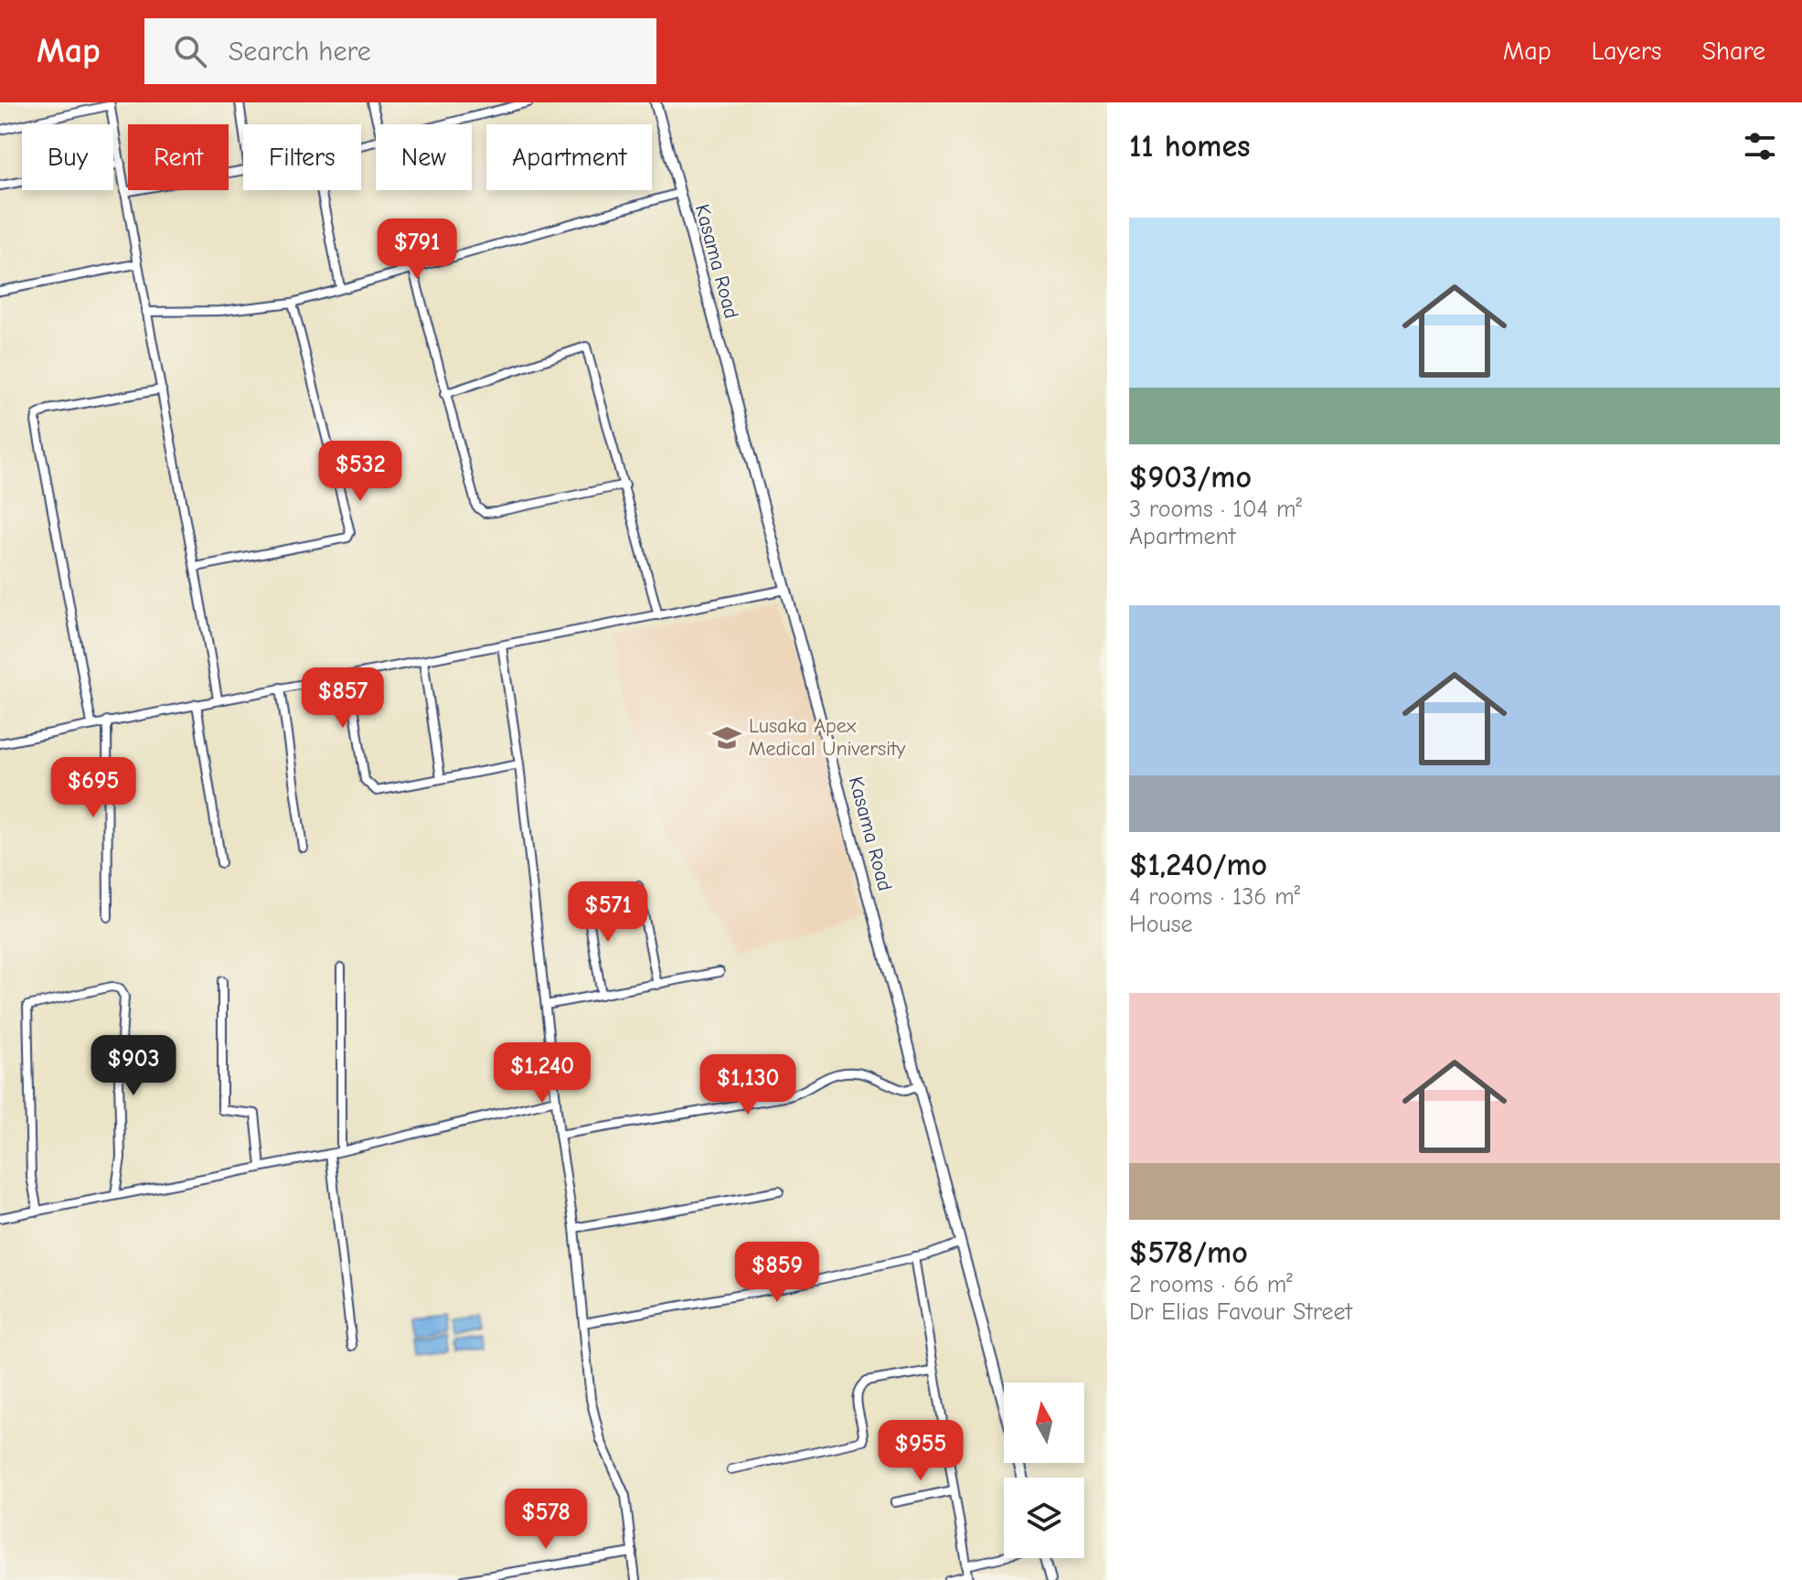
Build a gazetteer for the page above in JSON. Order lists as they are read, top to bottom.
{
  "streets": {
    "street": ["Kasama Road"]
  },
  "places": {
    "school or university": ["Lusaka Apex Medical University"]
  },
  "north": "top",
  "page": {
    "header": "Map",
    "search": "Search here",
    "nav": ["Map", "Layers", "Share"],
    "heading": "11 homes",
    "chip": [
      "Buy",
      "Rent",
      "Filters",
      "New",
      "Apartment"
    ],
    "list": [
      {
        "name": "$903/mo",
        "note": "3 rooms · 104 m² · Apartment"
      },
      {
        "name": "$1,240/mo",
        "note": "4 rooms · 136 m² · House"
      },
      {
        "name": "$578/mo",
        "note": "2 rooms · 66 m² · Dr Elias Favour Street"
      }
    ],
    "price": [
      "$791",
      "$532",
      "$857",
      "$695",
      "$571",
      "$903",
      "$1,240",
      "$1,130",
      "$859",
      "$955",
      "$578"
    ]
  }
}
